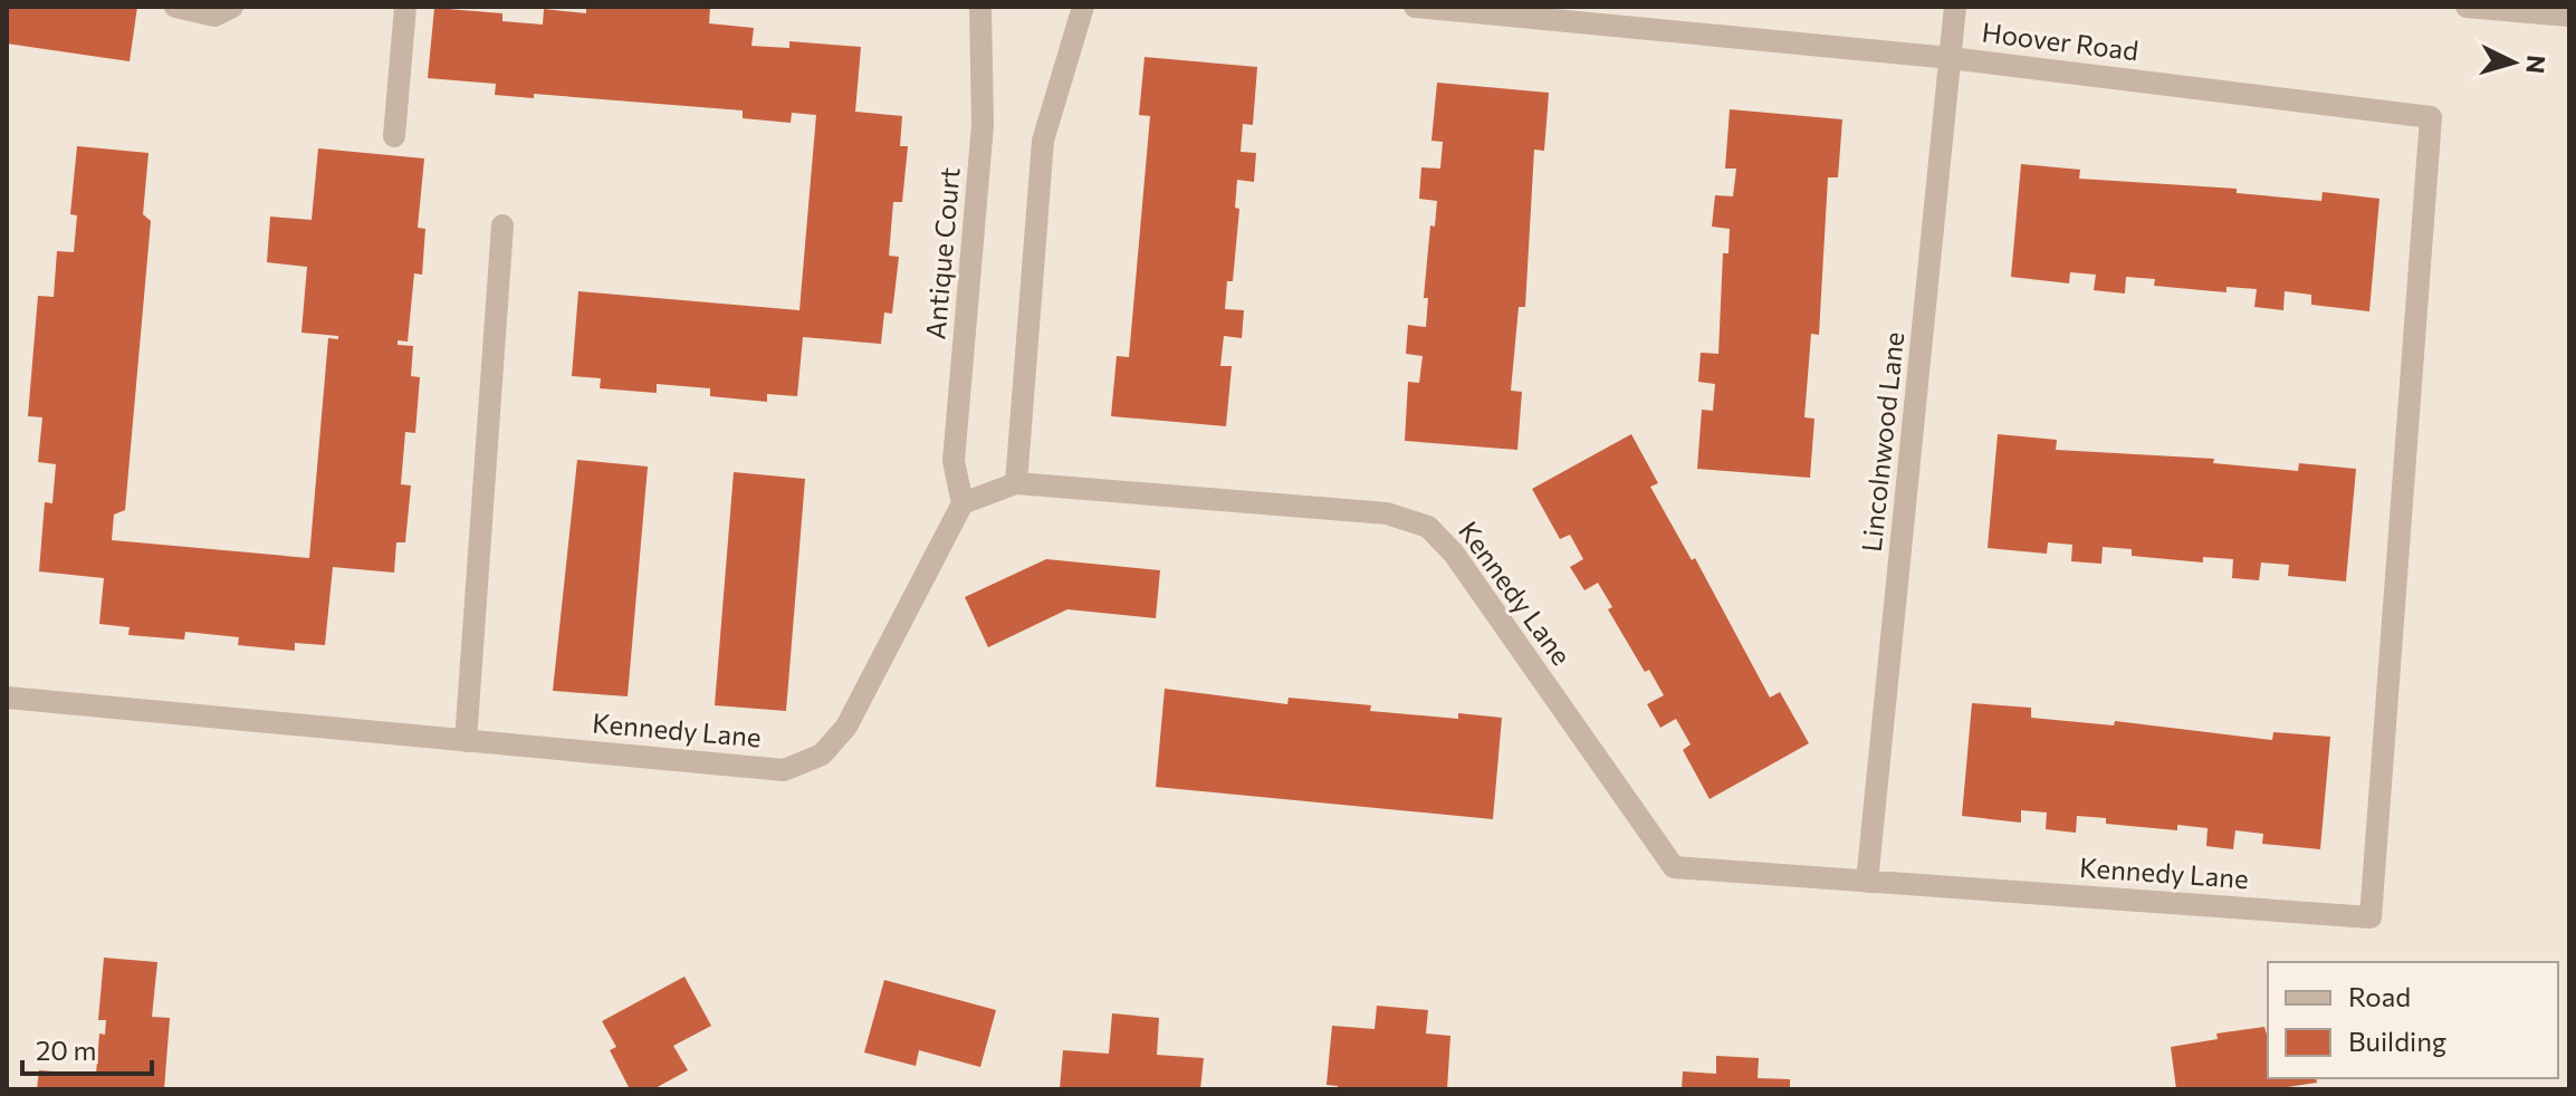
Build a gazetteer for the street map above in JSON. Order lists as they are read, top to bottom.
{
  "streets": {
    "street": [
      "Hoover Road",
      "Antique Court",
      "Lincolnwood Lane",
      "Kennedy Lane"
    ]
  },
  "crossings": [
    ["Hoover Road", "Lincolnwood Lane"],
    ["Hoover Road", "Kennedy Lane"],
    ["Antique Court", "Kennedy Lane"],
    ["Lincolnwood Lane", "Kennedy Lane"]
  ],
  "legend": ["Road", "Building"],
  "scale_bar": "20 m",
  "north": "right"
}
